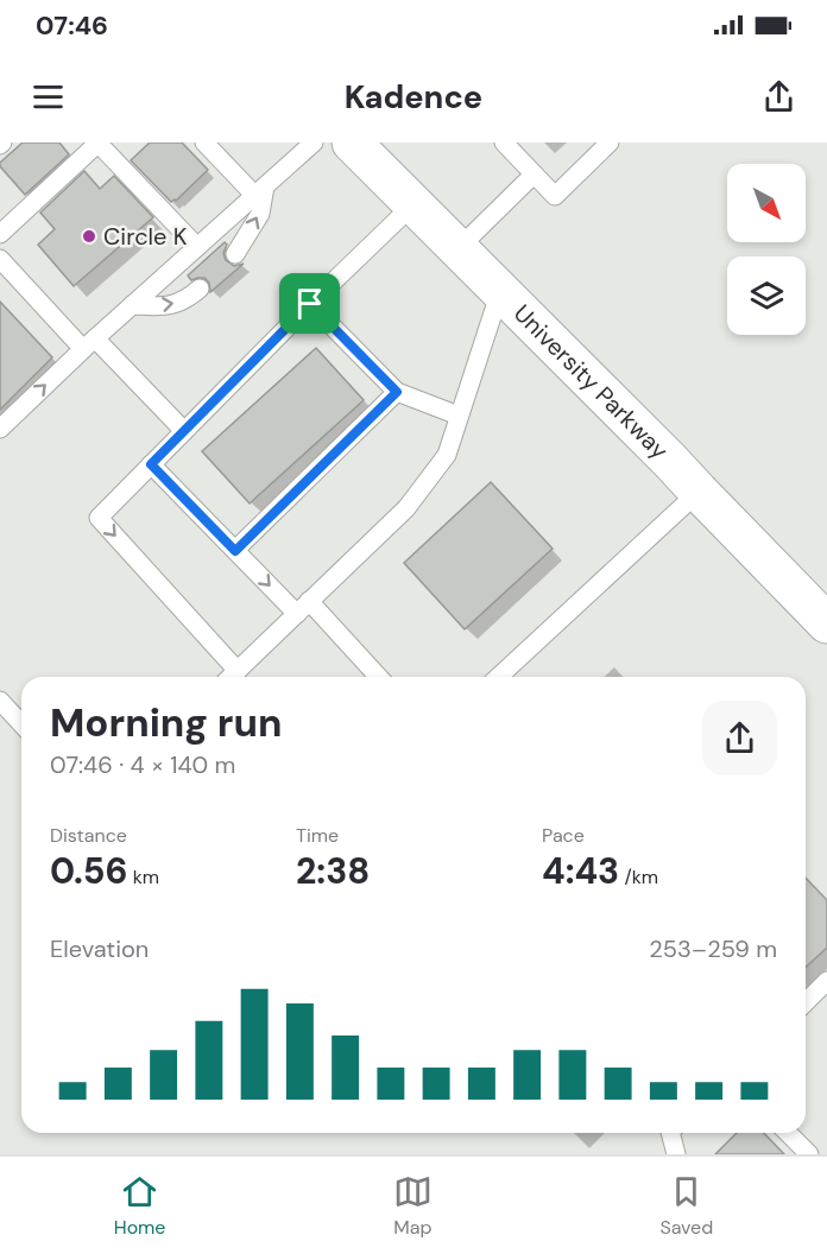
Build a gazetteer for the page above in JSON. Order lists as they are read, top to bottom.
{
  "streets": {
    "street": ["University Parkway"]
  },
  "places": ["Circle K"],
  "north": "bottom right",
  "page": {
    "status": "07:46",
    "header": "Kadence",
    "heading": ["Morning run", "07:46 · 4 × 140 m"],
    "stats": [
      ["Distance", "0.56 km"],
      ["Time", "2:38"],
      ["Pace", "4:43 /km"]
    ],
    "chart": ["Elevation", "253–259 m"],
    "tabs": ["Home", "Map", "Saved"]
  }
}
